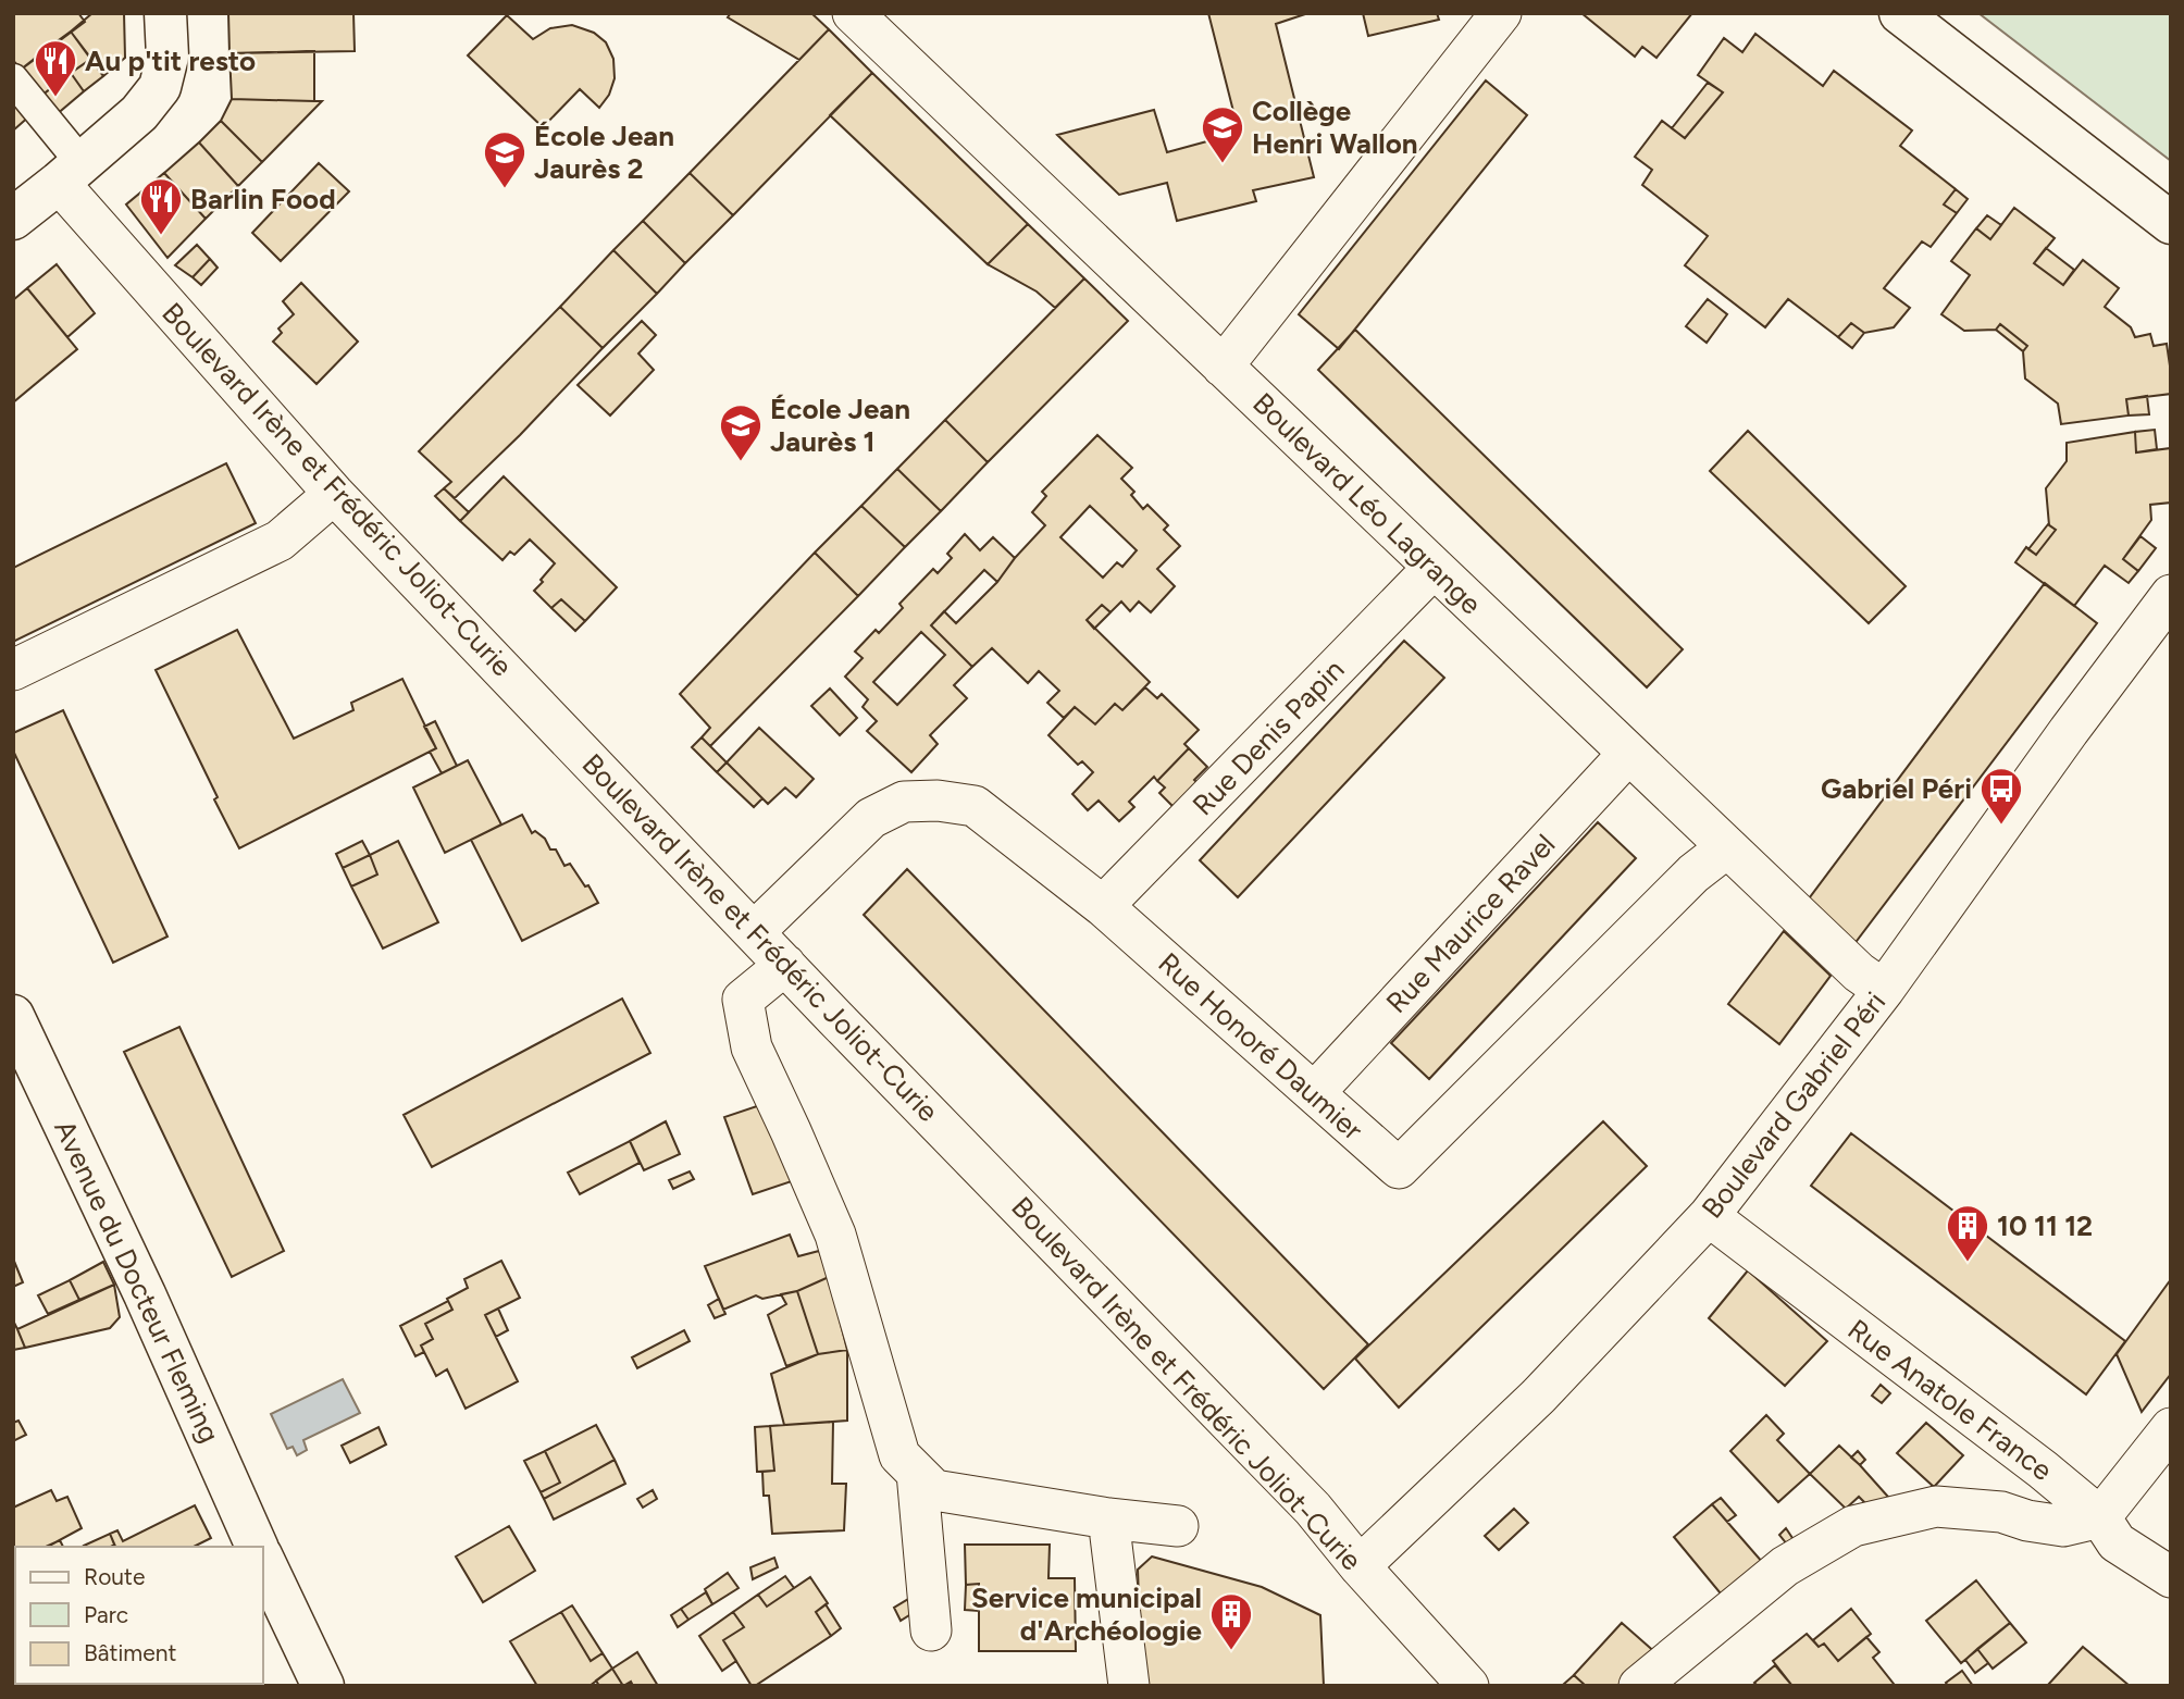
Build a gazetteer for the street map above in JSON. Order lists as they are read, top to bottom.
{
  "streets": {
    "main road": ["Avenue du Docteur Fleming"],
    "street": [
      "Boulevard Irène et Frédéric Joliot-Curie",
      "Boulevard Léo Lagrange",
      "Rue Denis Papin",
      "Rue Maurice Ravel",
      "Rue Honoré Daumier",
      "Boulevard Gabriel Péri",
      "Rue Anatole France"
    ]
  },
  "crossings": [
    ["Boulevard Irène et Frédéric Joliot-Curie", "Rue Honoré Daumier"],
    ["Boulevard Irène et Frédéric Joliot-Curie", "Boulevard Gabriel Péri"],
    ["Boulevard Léo Lagrange", "Rue Denis Papin"],
    ["Boulevard Léo Lagrange", "Rue Maurice Ravel"],
    ["Boulevard Léo Lagrange", "Rue Honoré Daumier"],
    ["Boulevard Léo Lagrange", "Boulevard Gabriel Péri"],
    ["Rue Denis Papin", "Rue Honoré Daumier"],
    ["Rue Maurice Ravel", "Rue Honoré Daumier"],
    ["Boulevard Gabriel Péri", "Rue Anatole France"]
  ],
  "places": {
    "restaurant": ["Au p'tit resto", "Barlin Food"],
    "school or university": ["Collège Henri Wallon", "École Jean Jaurès 2", "École Jean Jaurès 1"],
    "bus stop": ["Gabriel Péri"],
    "building": ["10 11 12", "Service municipal d'Archéologie"]
  },
  "legend": ["Route", "Parc", "Bâtiment"]
}
